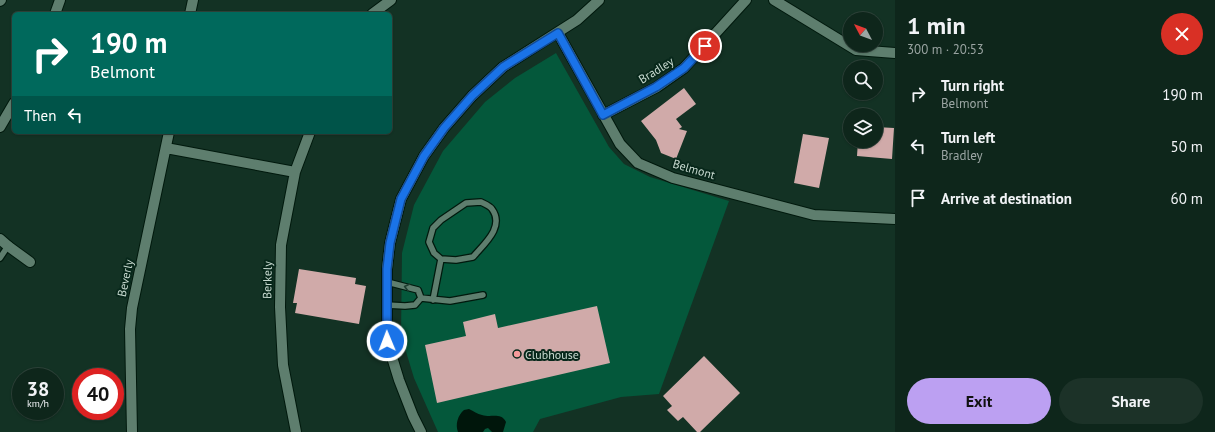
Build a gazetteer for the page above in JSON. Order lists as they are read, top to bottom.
{
  "streets": {
    "street": [
      "Bradley",
      "Belmont",
      "Beverly",
      "Berkely"
    ]
  },
  "crossings": [
    ["Bradley", "Belmont"]
  ],
  "places": ["Clubhouse"],
  "north": "top left",
  "page": {
    "heading": ["1 min", "300 m · 20:53"],
    "turn": ["190 m", "Belmont"],
    "list": [
      {
        "name": "Turn right",
        "note": "Belmont",
        "value": "190 m"
      },
      {
        "name": "Turn left",
        "note": "Bradley",
        "value": "50 m"
      },
      {
        "name": "Arrive at destination",
        "value": "60 m"
      }
    ],
    "then": "Then",
    "speed": "38 km/h",
    "limit": "40",
    "buttons": ["Exit", "Share"]
  }
}
